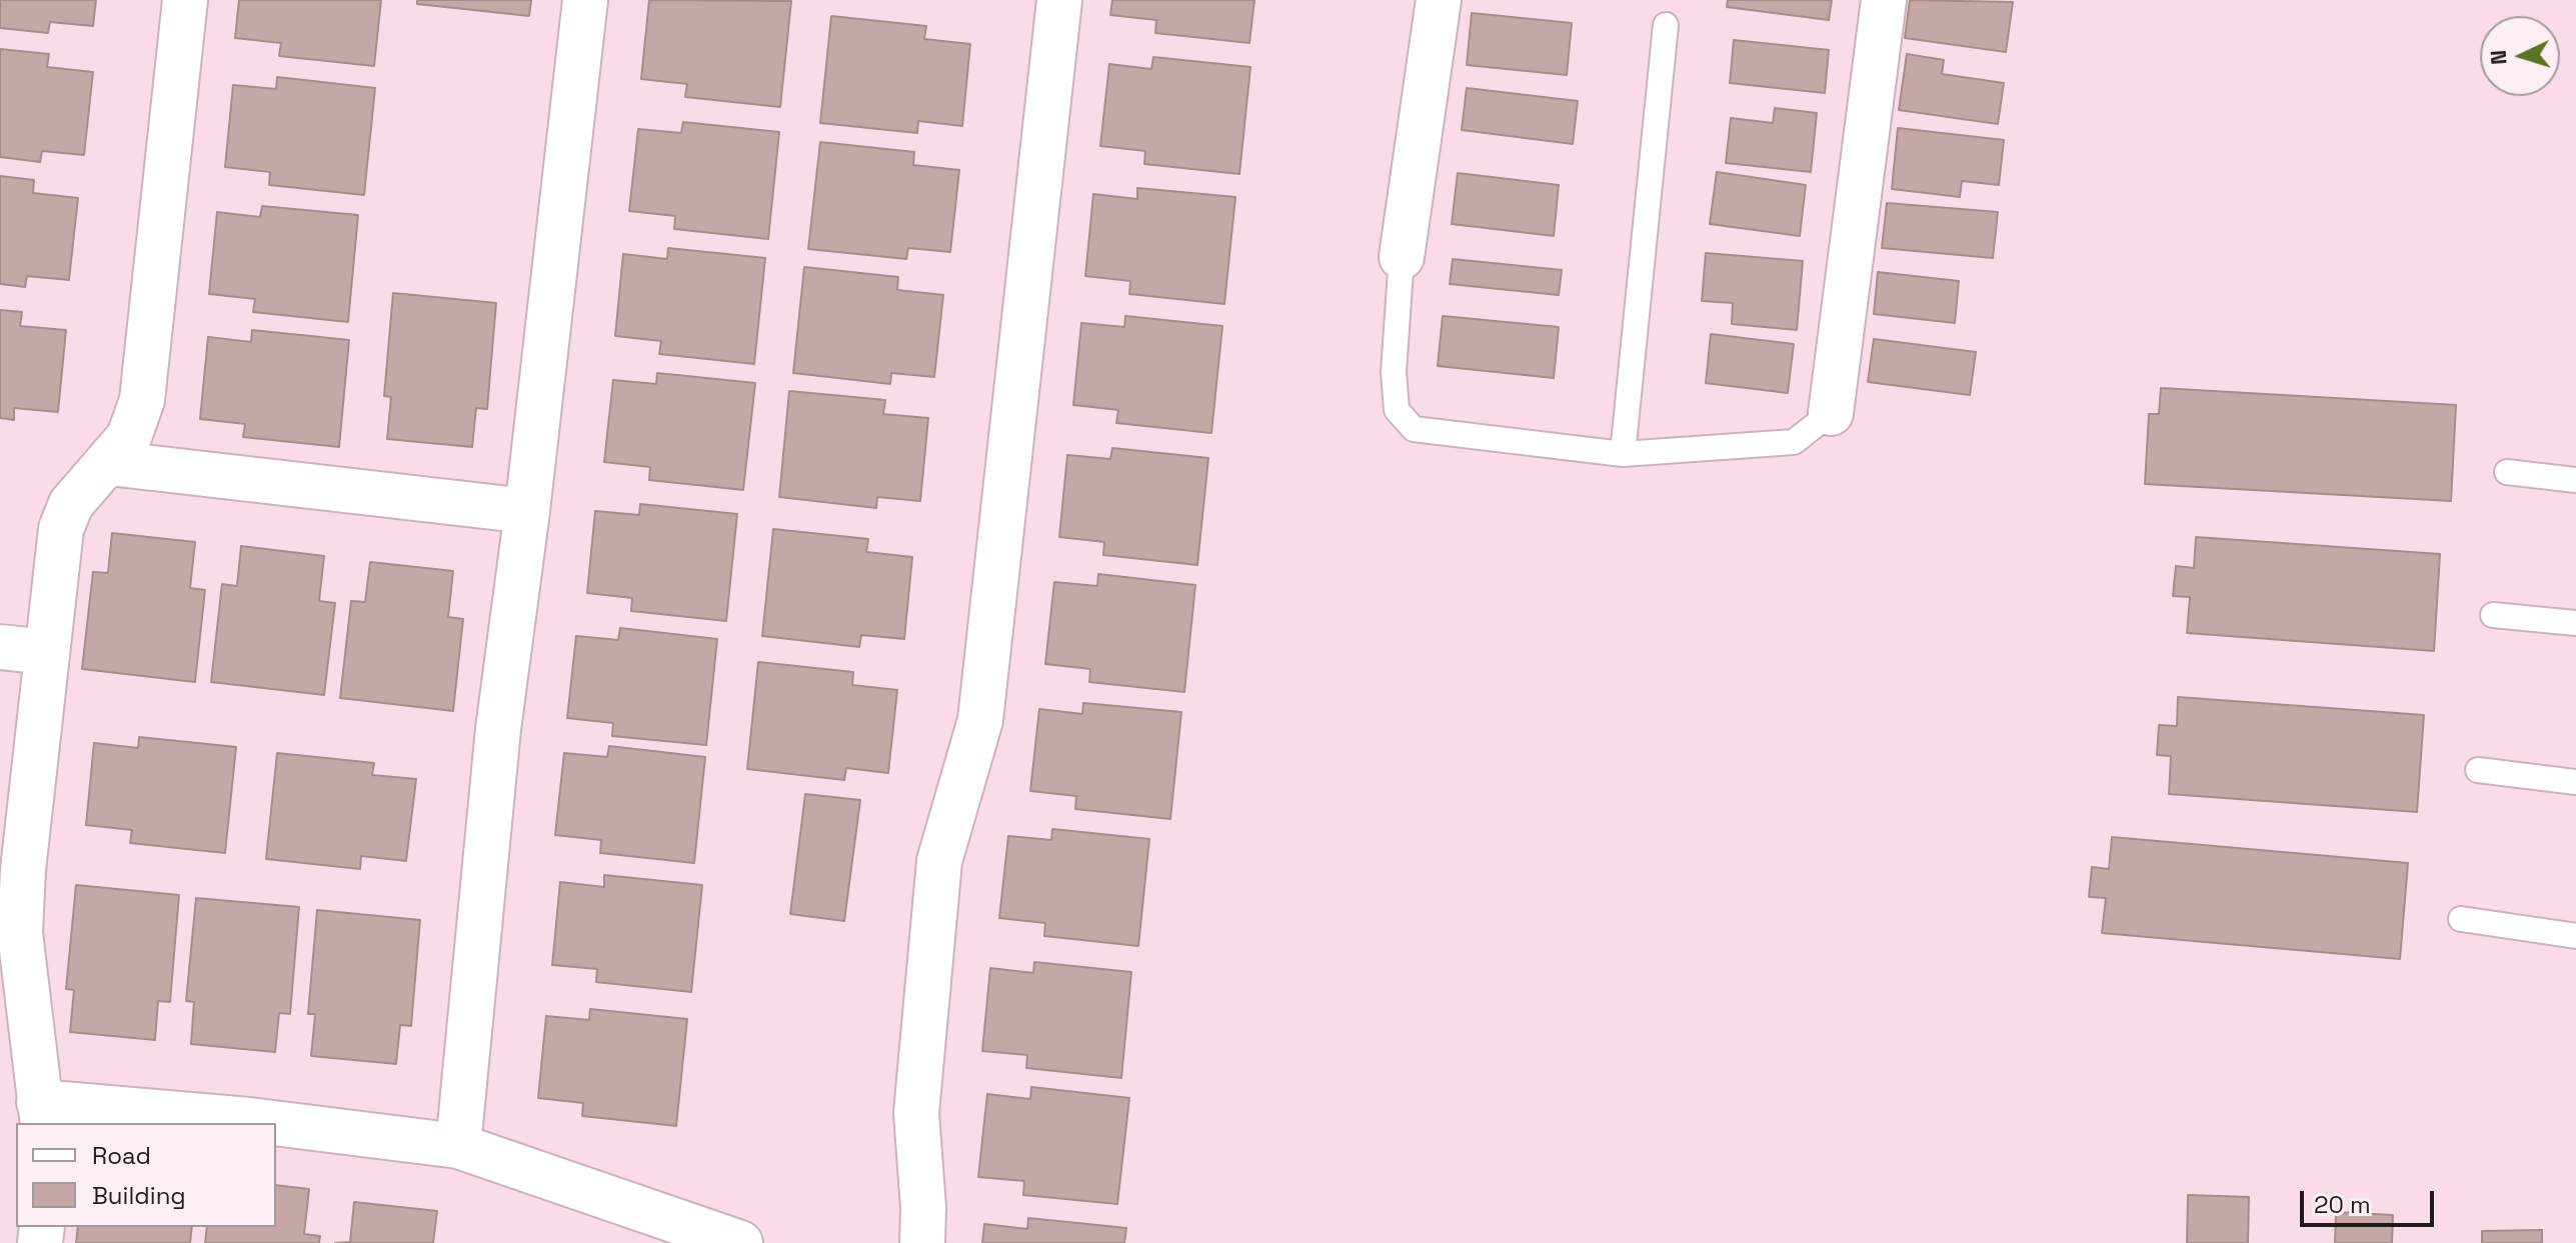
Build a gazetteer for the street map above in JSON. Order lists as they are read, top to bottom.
{
  "legend": ["Road", "Building"],
  "scale_bar": "20 m",
  "north": "left"
}
